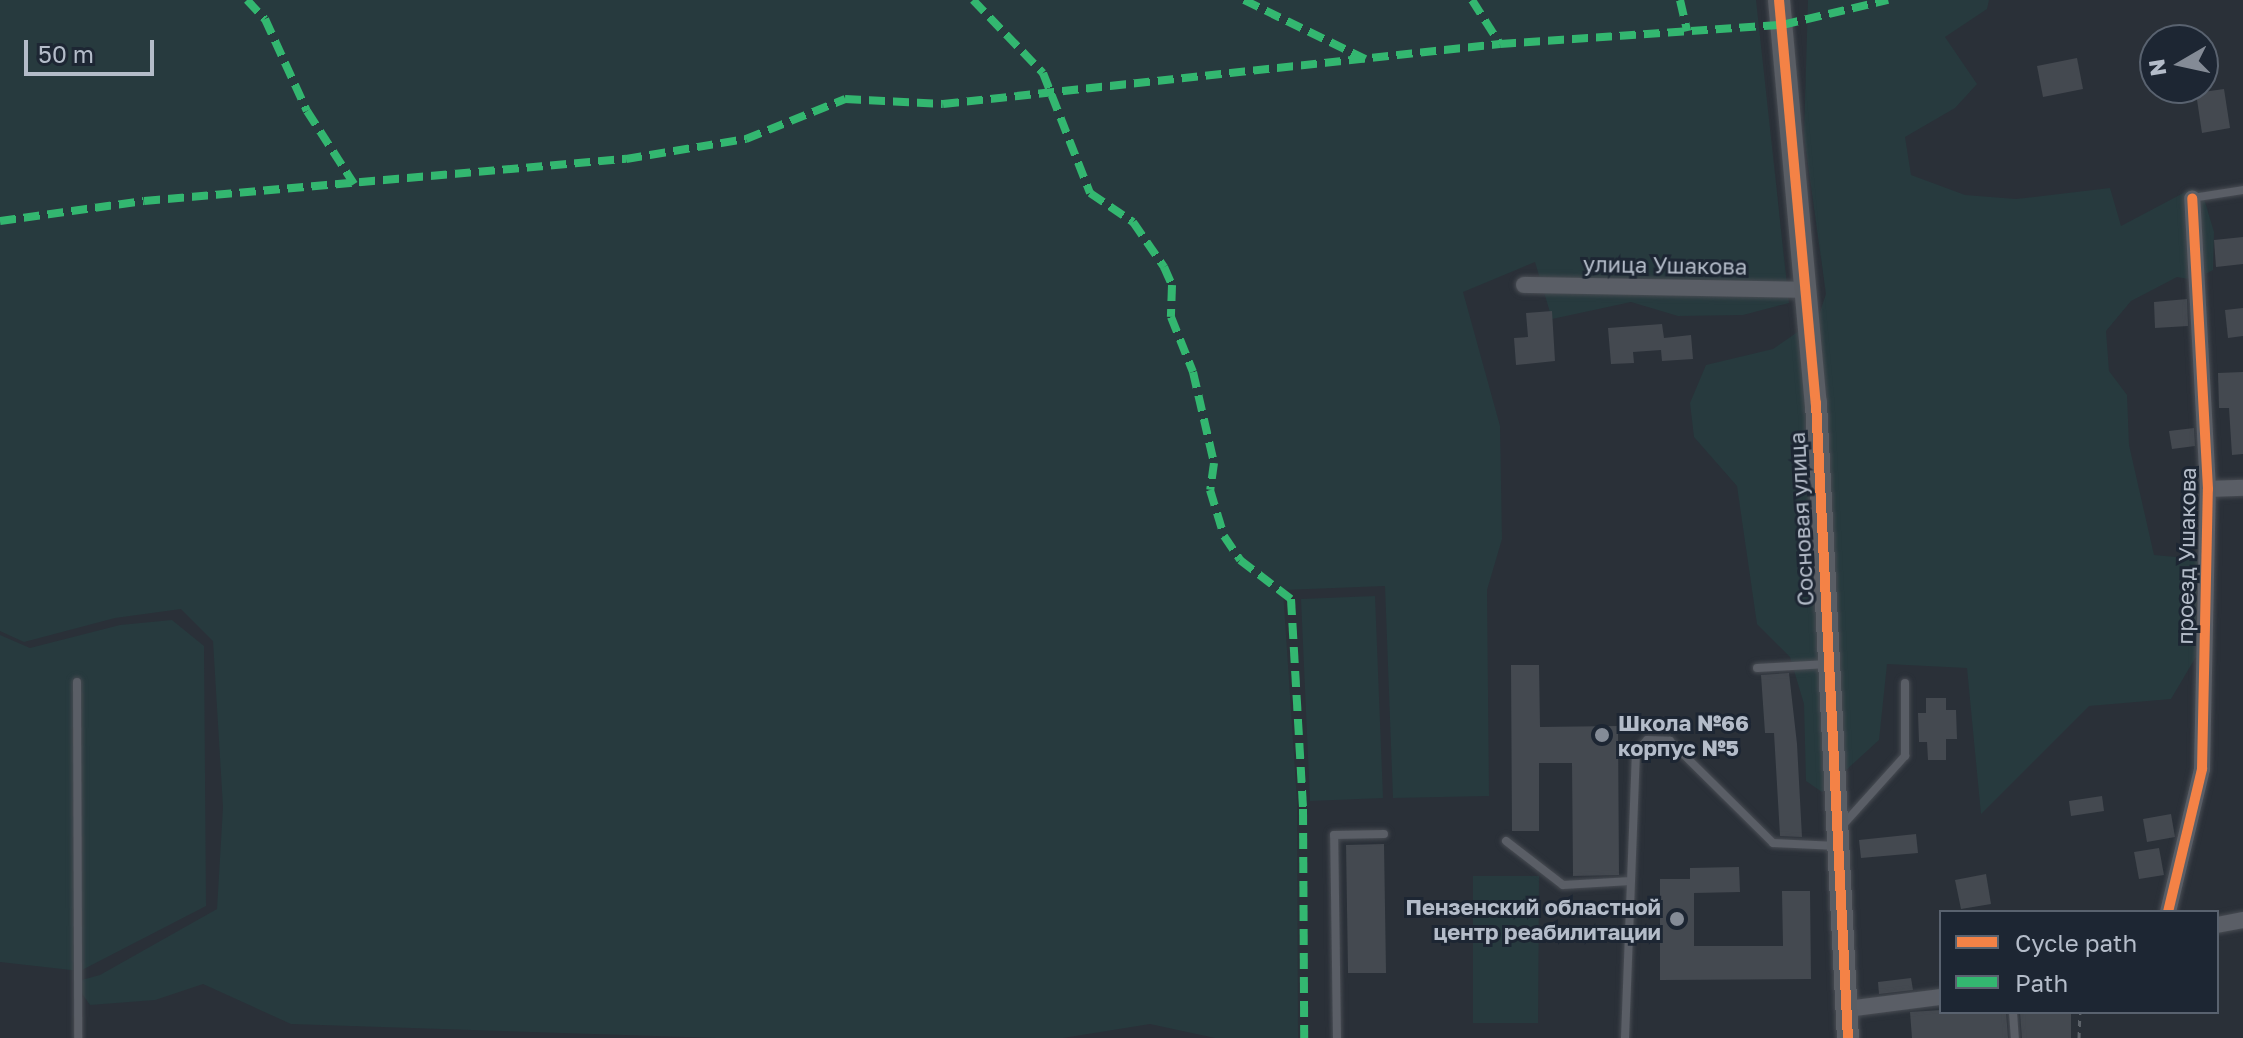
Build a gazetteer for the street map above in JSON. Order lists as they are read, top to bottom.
{
  "streets": {
    "street": ["улица Ушакова", "Сосновая улица", "проезд Ушакова"]
  },
  "crossings": [
    ["улица Ушакова", "Сосновая улица"]
  ],
  "places": ["Школа №66 корпус №5", "Пензенский областной центр реабилитации"],
  "legend": ["Cycle path", "Path"],
  "scale_bar": "50 m",
  "north": "left"
}
